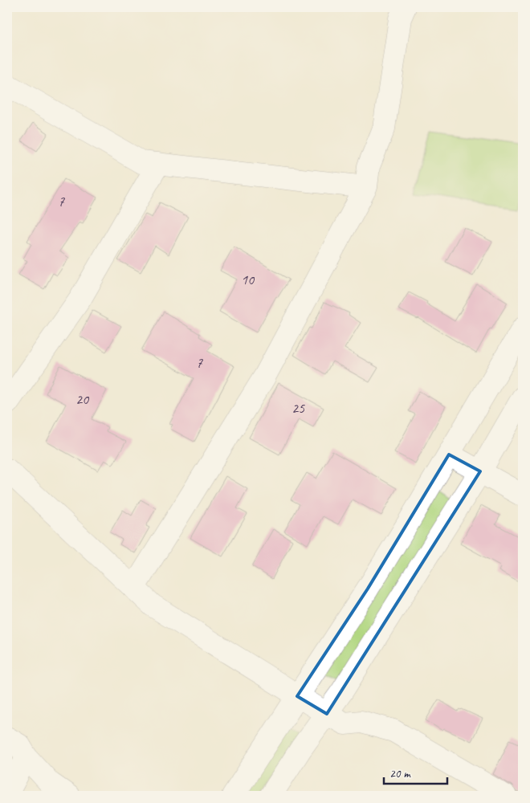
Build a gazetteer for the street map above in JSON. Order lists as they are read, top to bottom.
{
  "house_numbers": [
    "7",
    "10",
    "7",
    "20",
    "25"
  ],
  "scale_bar": "20 m"
}
